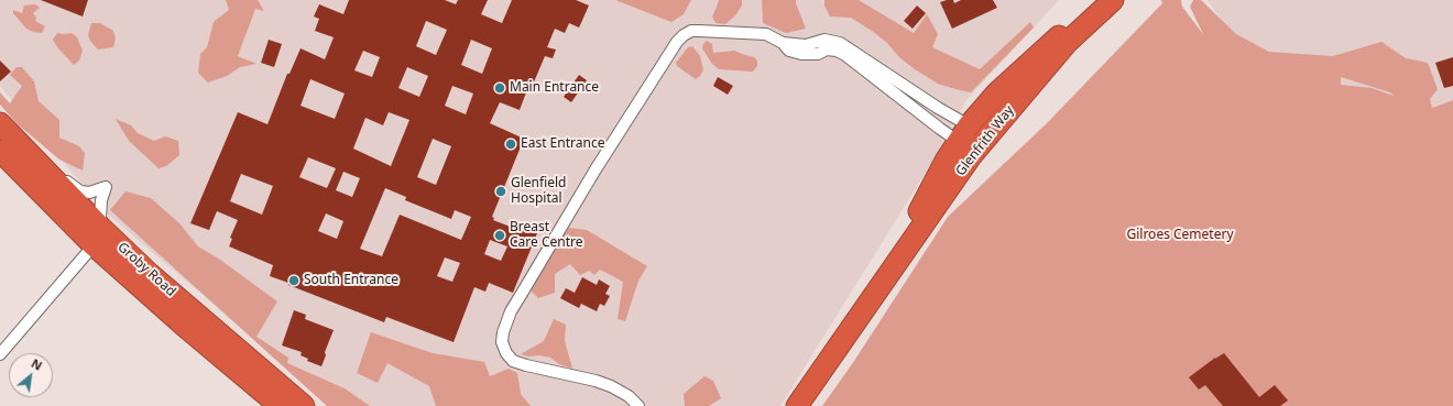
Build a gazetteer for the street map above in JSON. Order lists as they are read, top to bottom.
{
  "streets": {
    "highway": ["Glenfrith Way", "Groby Road"]
  },
  "parks": ["Gilroes Cemetery"],
  "places": [
    "Main Entrance",
    "East Entrance",
    "Glenfield Hospital",
    "Breast Care Centre",
    "South Entrance"
  ],
  "north": "top right"
}
